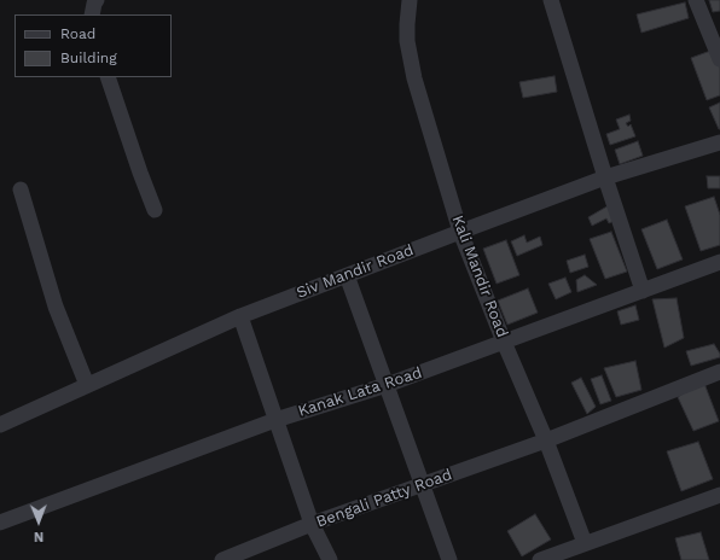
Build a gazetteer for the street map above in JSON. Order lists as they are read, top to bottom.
{
  "streets": {
    "street": [
      "Siv Mandir Road",
      "Kali Mandir Road",
      "Kanak Lata Road",
      "Bengali Patty Road"
    ]
  },
  "crossings": [
    ["Siv Mandir Road", "Kali Mandir Road"],
    ["Kali Mandir Road", "Kanak Lata Road"],
    ["Kali Mandir Road", "Bengali Patty Road"]
  ],
  "legend": ["Road", "Building"],
  "north": "bottom"
}
